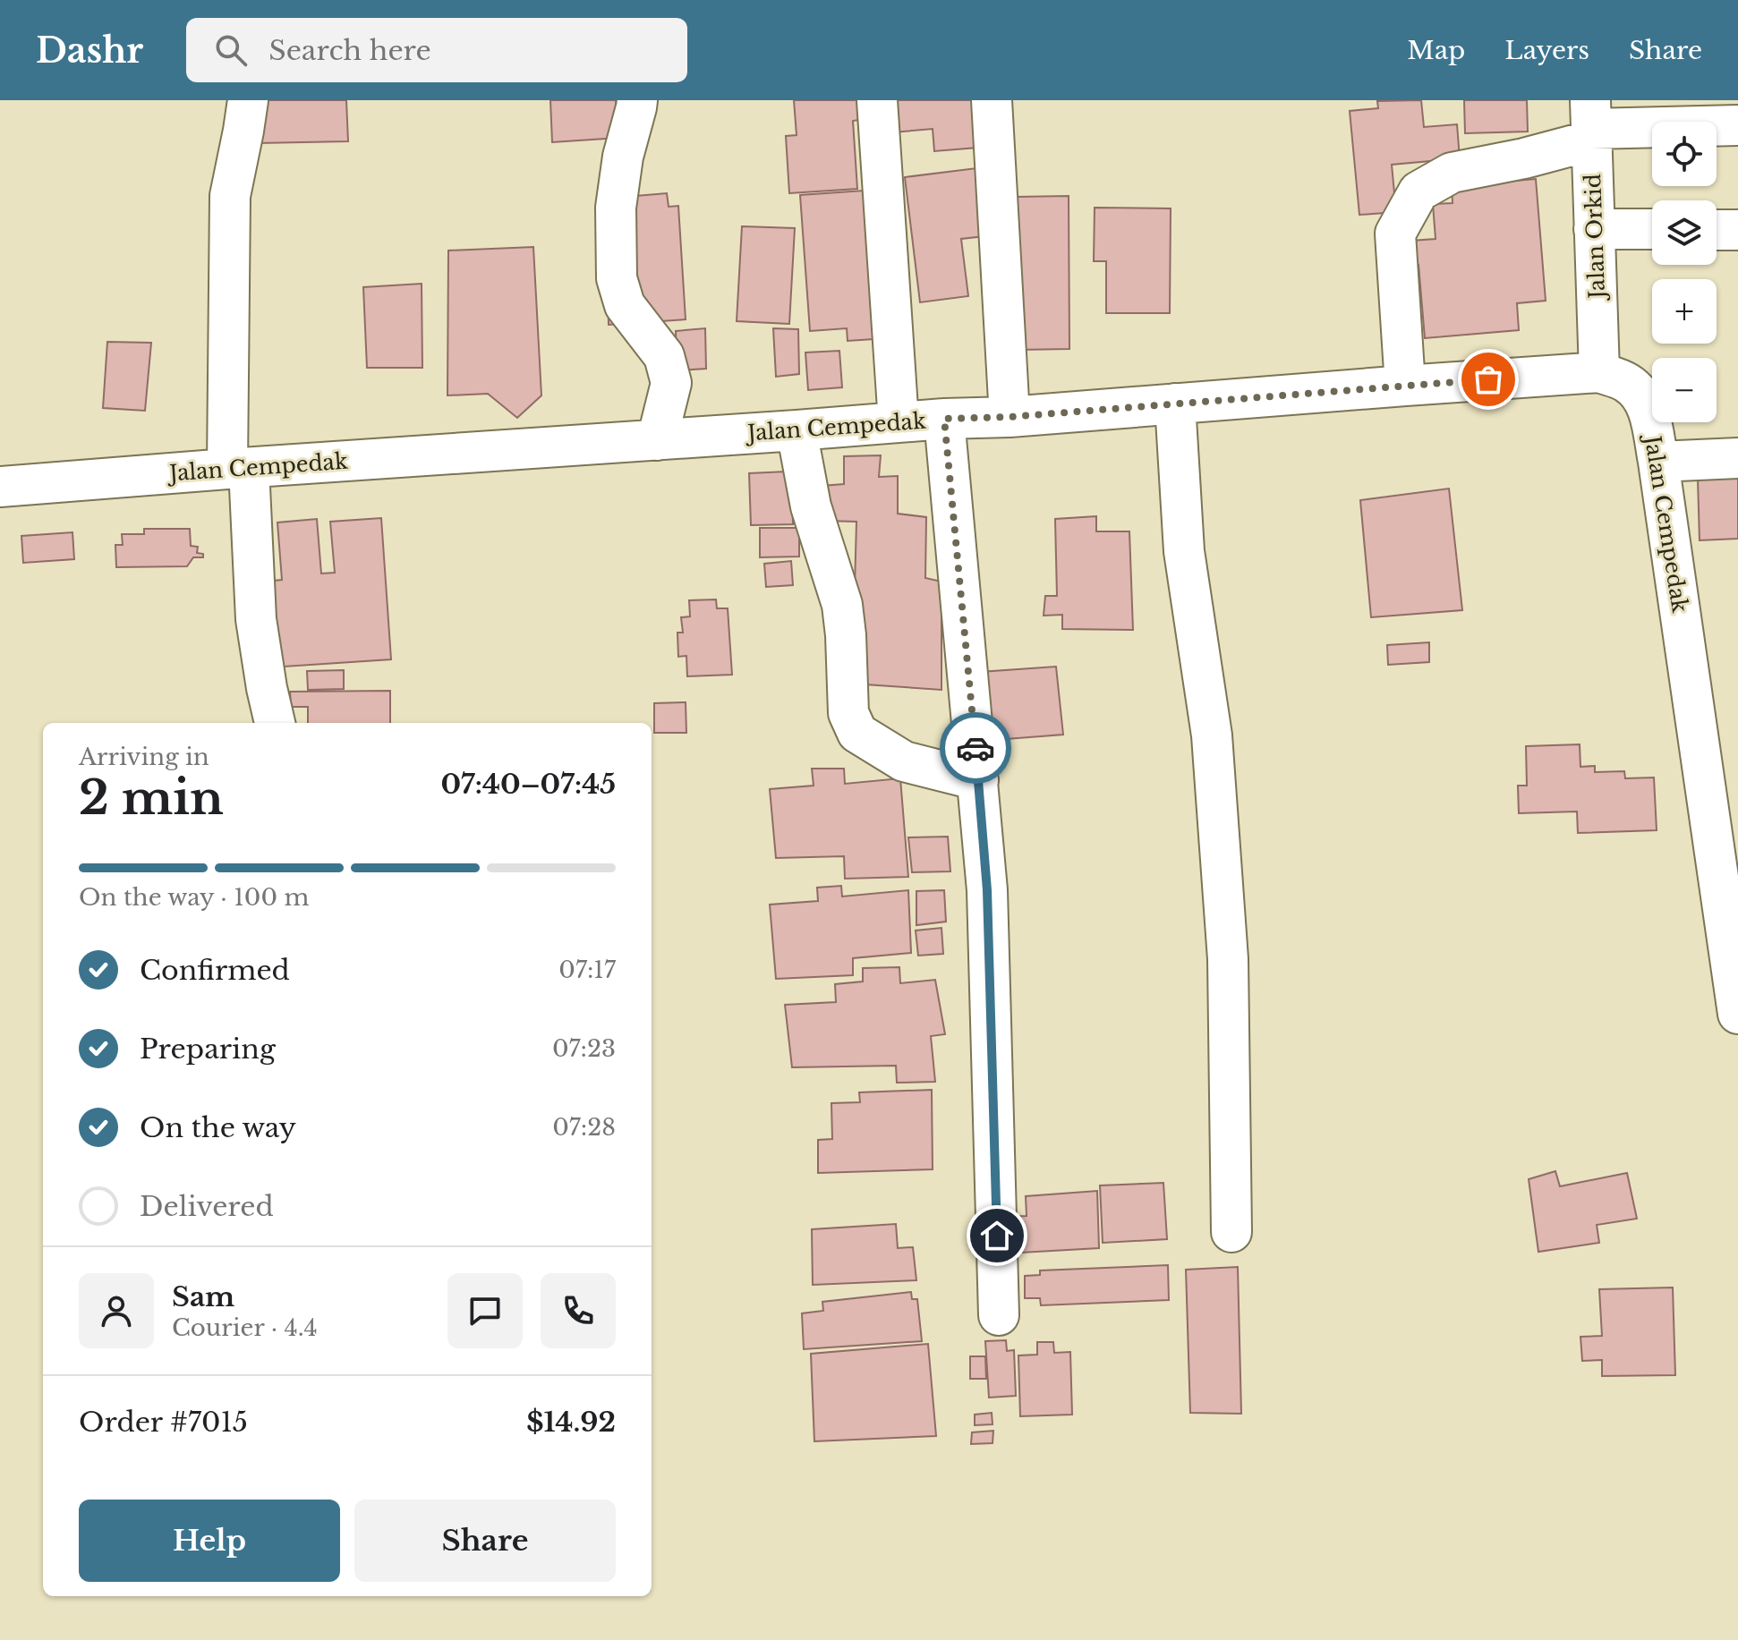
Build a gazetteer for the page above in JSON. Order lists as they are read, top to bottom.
{
  "streets": {
    "street": ["Jalan Orkid", "Jalan Cempedak"]
  },
  "crossings": [
    ["Jalan Orkid", "Jalan Cempedak"]
  ],
  "page": {
    "header": "Dashr",
    "search": "Search here",
    "nav": ["Map", "Layers", "Share"],
    "map_buttons": ["+", "−"],
    "heading": ["2 min", "Arriving in", "07:40–07:45"],
    "panel": [
      "Sam",
      "Courier · 4.4",
      "Order #7015",
      "$14.92"
    ],
    "bar": "On the way · 100 m",
    "list": [
      ["Confirmed", "07:17"],
      ["Preparing", "07:23"],
      ["On the way", "07:28"],
      "Delivered"
    ],
    "buttons": ["Help", "Share"]
  }
}
